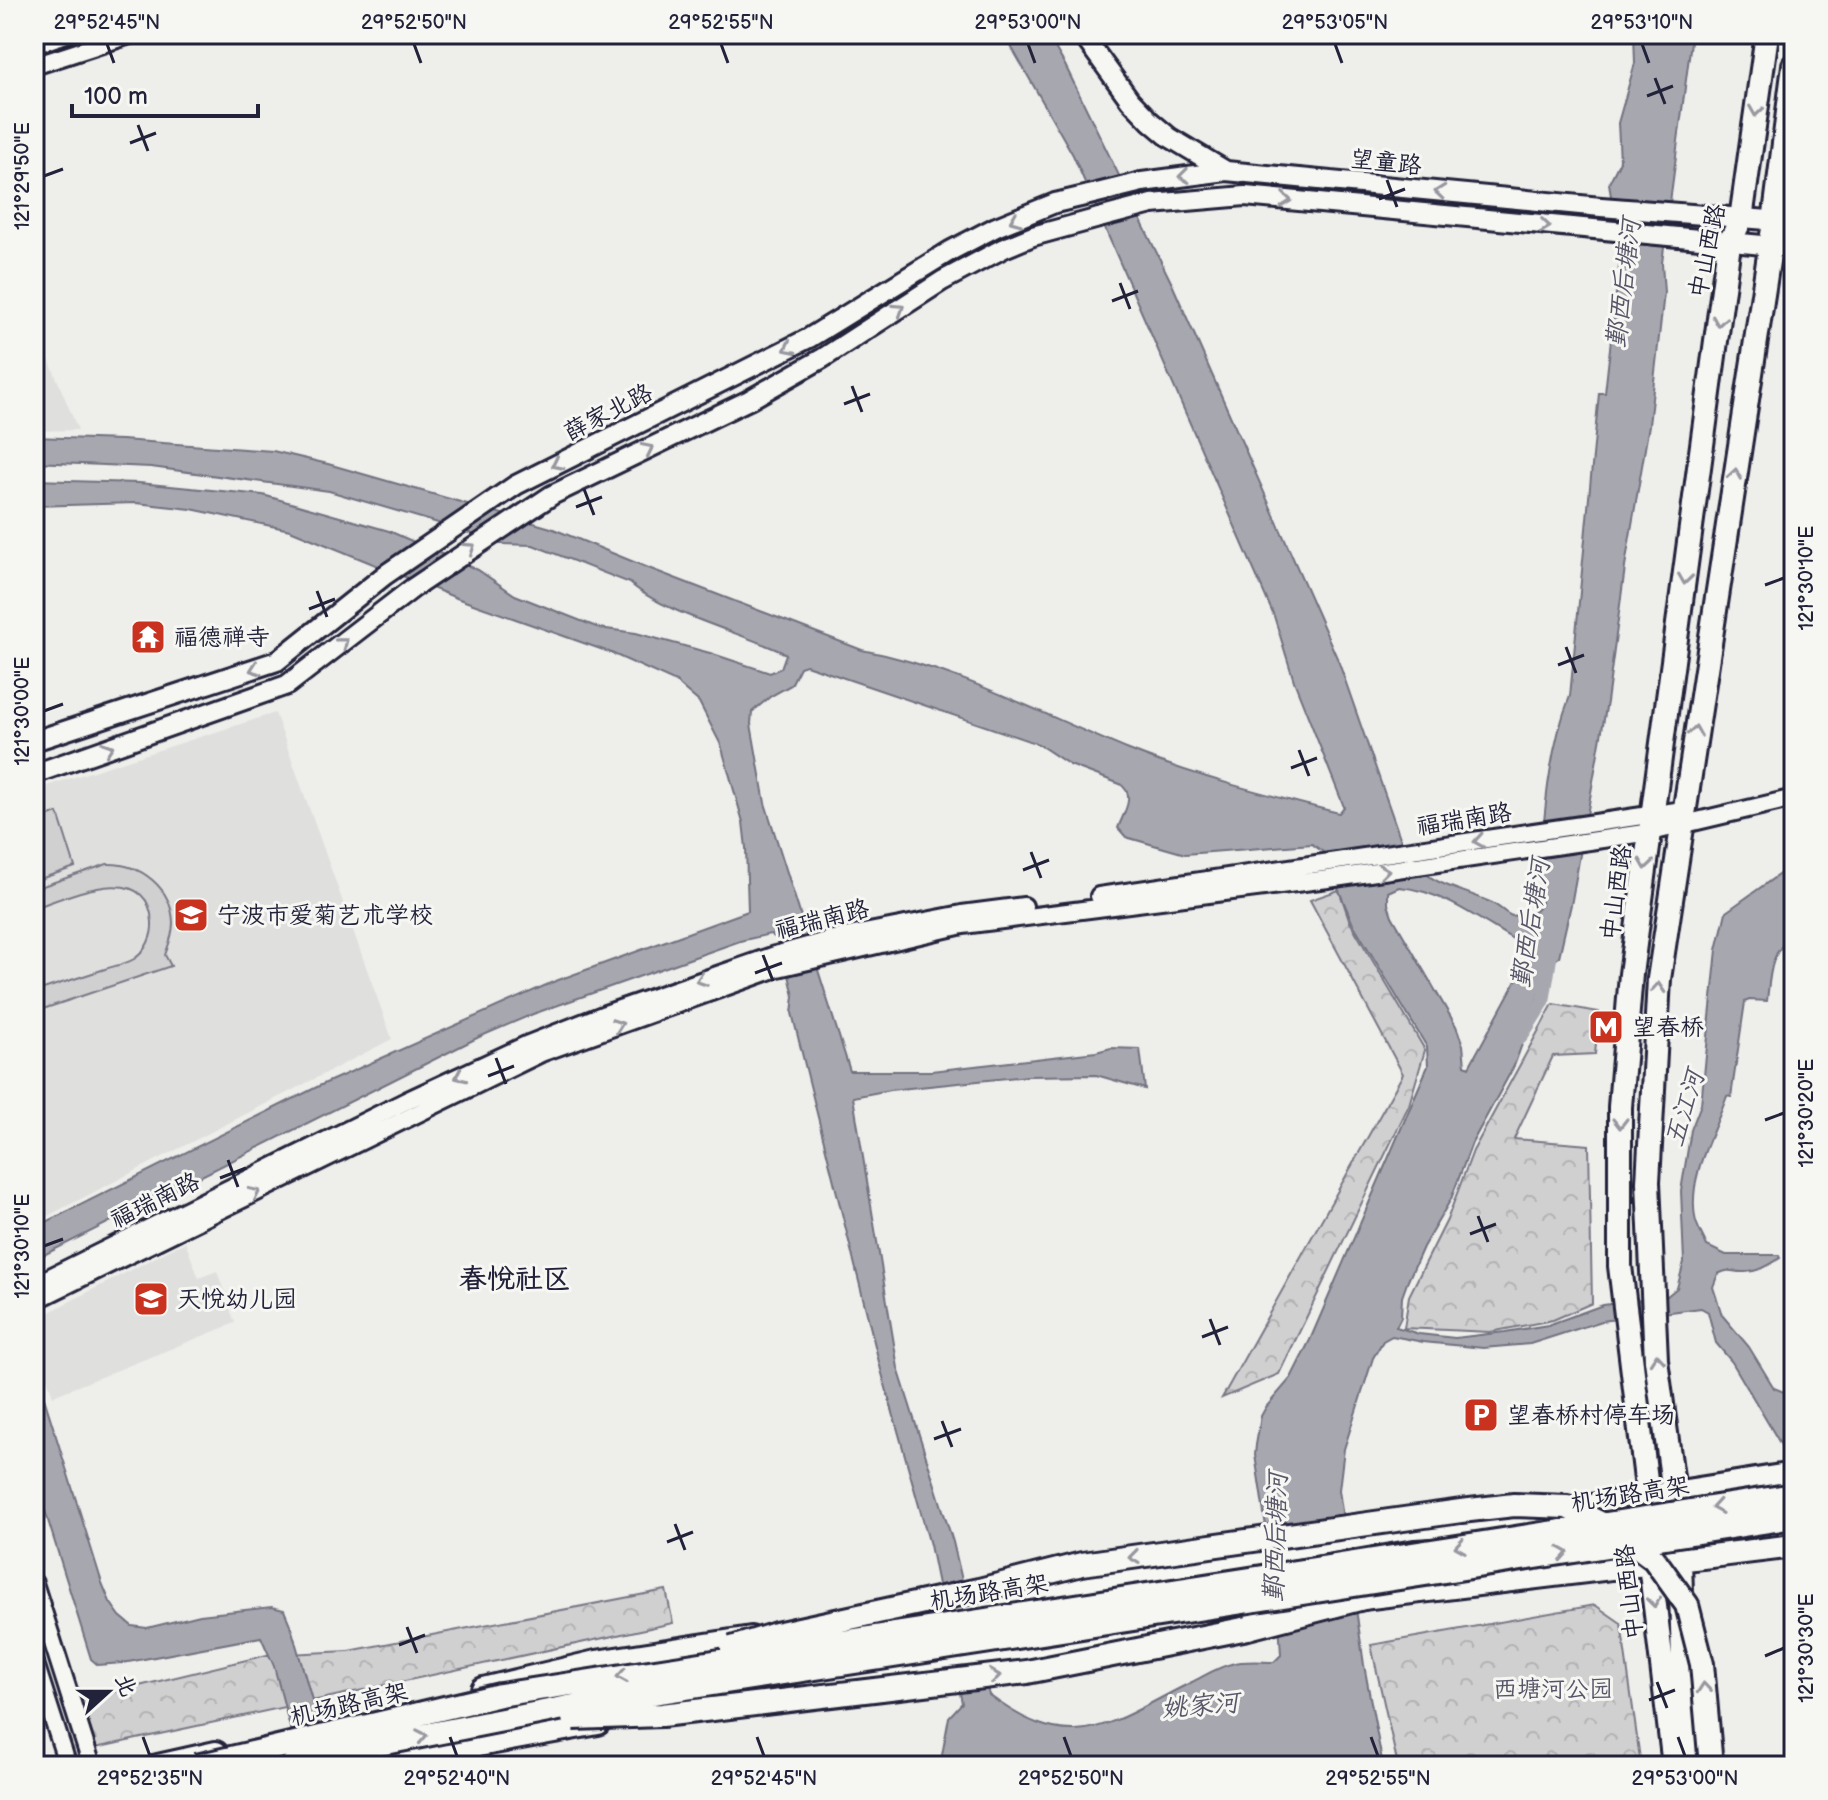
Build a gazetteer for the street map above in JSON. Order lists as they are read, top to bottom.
{
  "streets": {
    "main road": [
      "望童路",
      "中山西路",
      "薛家北路",
      "机场路高架"
    ],
    "street": ["福瑞南路"]
  },
  "crossings": [
    ["望童路", "中山西路"],
    ["望童路", "薛家北路"],
    ["中山西路", "福瑞南路"]
  ],
  "districts": ["春悦社区"],
  "water": ["鄞西后塘河", "五江河", "姚家河"],
  "parks": ["西塘河公园"],
  "places": {
    "temple": ["福德禅寺"],
    "school or university": ["宁波市爱菊艺术学校", "天悦幼儿园"],
    "metro station": ["望春桥"],
    "parking": ["望春桥村停车场"]
  },
  "scale_bar": "100 m",
  "north": "right",
  "coordinates": [
    "29°52'45\"N",
    "29°52'50\"N",
    "29°52'55\"N",
    "29°53'00\"N",
    "29°53'05\"N",
    "29°53'10\"N",
    "121°29'50\"E",
    "121°30'10\"E",
    "121°30'00\"E",
    "121°30'20\"E",
    "121°30'30\"E",
    "29°52'35\"N",
    "29°52'40\"N"
  ]
}
